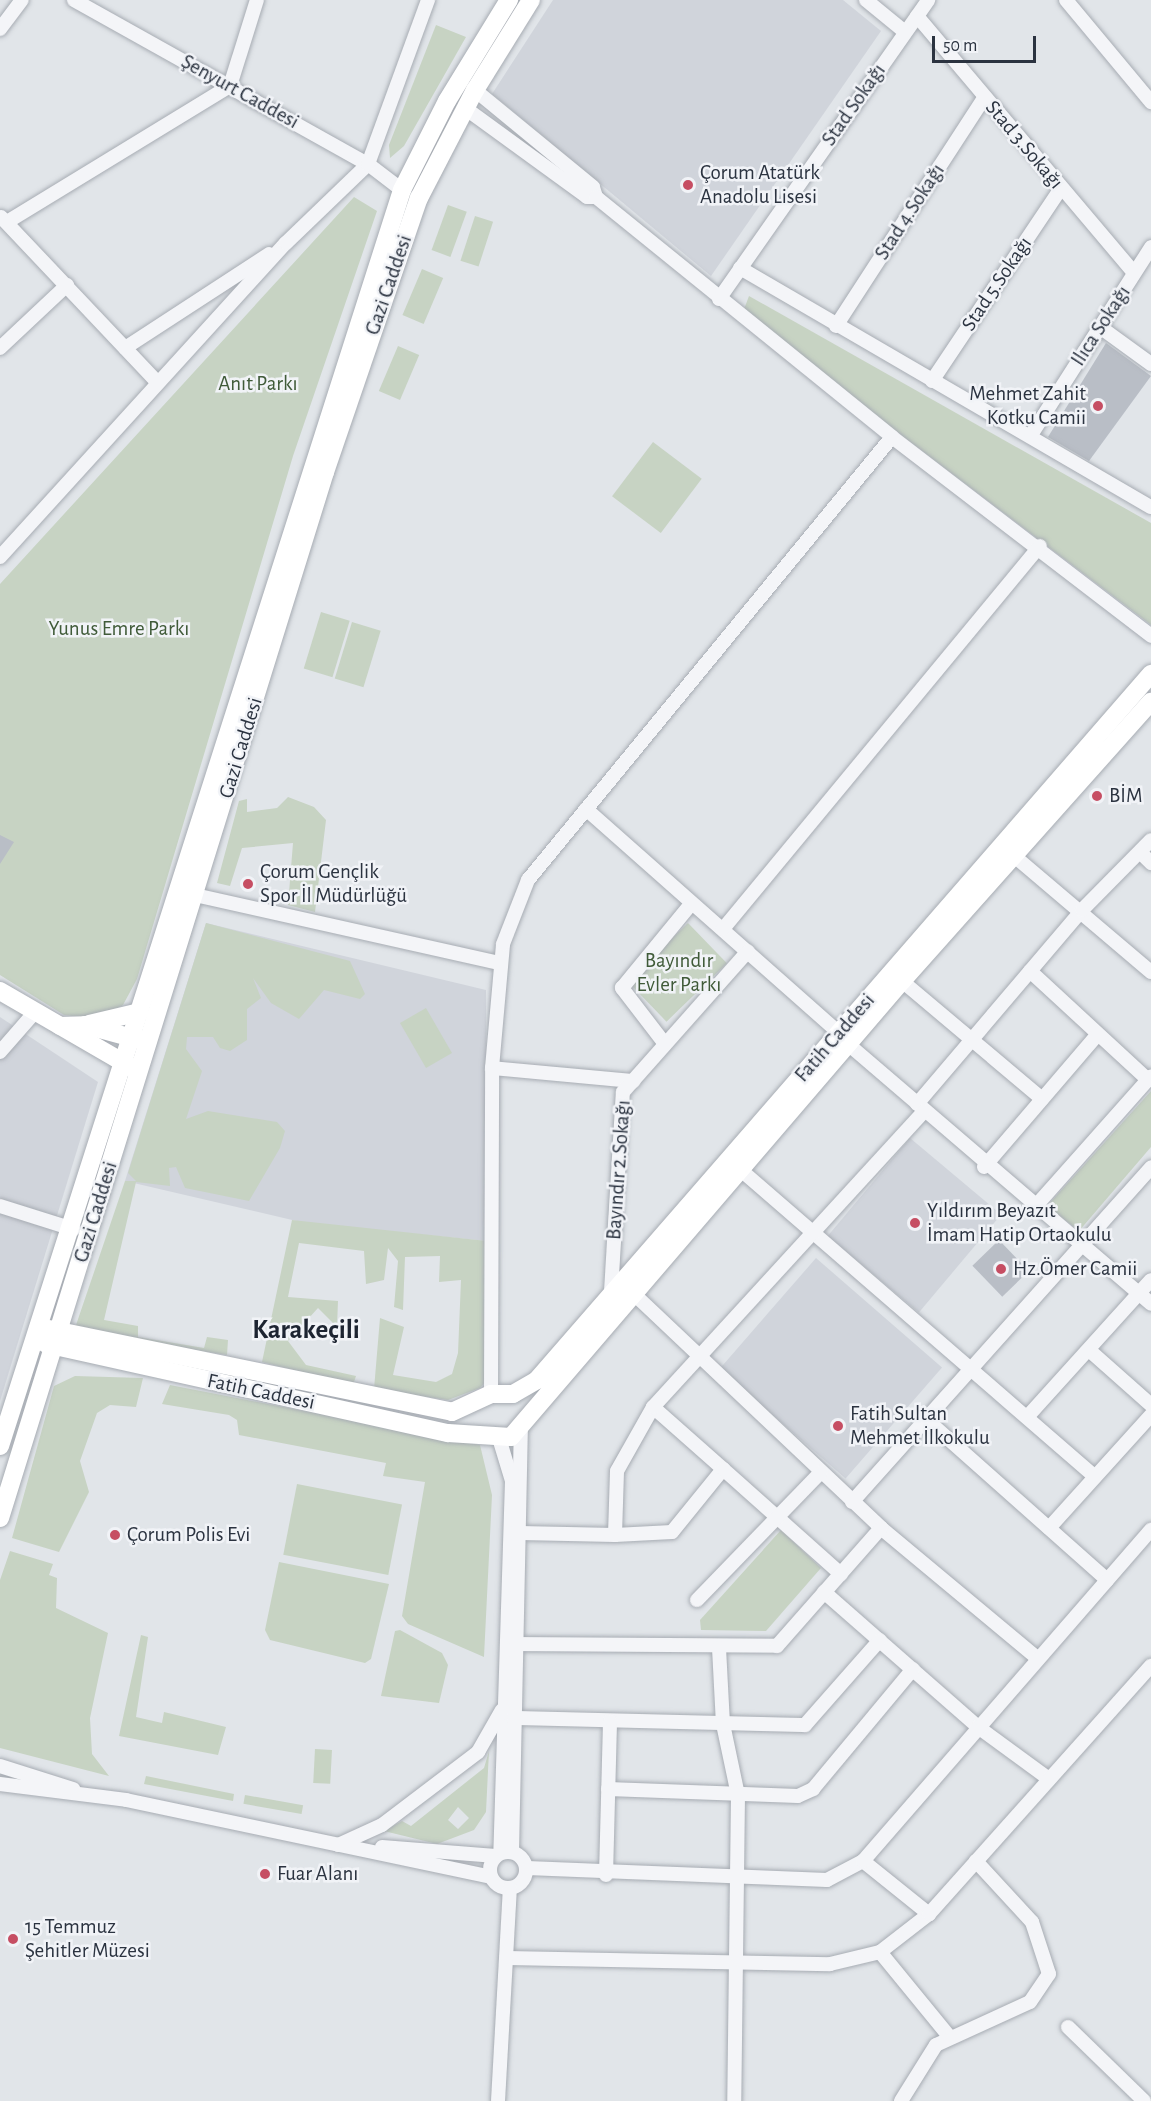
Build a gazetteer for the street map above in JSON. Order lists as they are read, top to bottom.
{
  "streets": {
    "main road": ["Gazi Caddesi", "Fatih Caddesi"],
    "street": [
      "Şenyurt Caddesi",
      "Stad Sokağı",
      "Stad 3.Sokağı",
      "Stad 4.Sokağı",
      "Stad 5.Sokağı",
      "Ilıca Sokağı",
      "Bayındır 2.Sokağı"
    ]
  },
  "crossings": [
    ["Şenyurt Caddesi", "Gazi Caddesi"],
    ["Stad Sokağı", "Stad 3.Sokağı"],
    ["Stad 3.Sokağı", "Stad 4.Sokağı"],
    ["Stad 3.Sokağı", "Stad 5.Sokağı"],
    ["Stad 3.Sokağı", "Ilıca Sokağı"],
    ["Gazi Caddesi", "Fatih Caddesi"],
    ["Fatih Caddesi", "Bayındır 2.Sokağı"]
  ],
  "districts": ["Karakeçili"],
  "parks": ["Anıt Parkı", "Yunus Emre Parkı", "Bayındır Evler Parkı"],
  "places": [
    "Çorum Atatürk Anadolu Lisesi",
    "Mehmet Zahit Kotku Camii",
    "BİM",
    "Çorum Gençlik Spor İl Müdürlüğü",
    "Yıldırım Beyazıt İmam Hatip Ortaokulu",
    "Hz.Ömer Camii",
    "Fatih Sultan Mehmet İlkokulu",
    "Çorum Polis Evi",
    "Fuar Alanı",
    "15 Temmuz Şehitler Müzesi"
  ],
  "scale_bar": "50 m"
}
